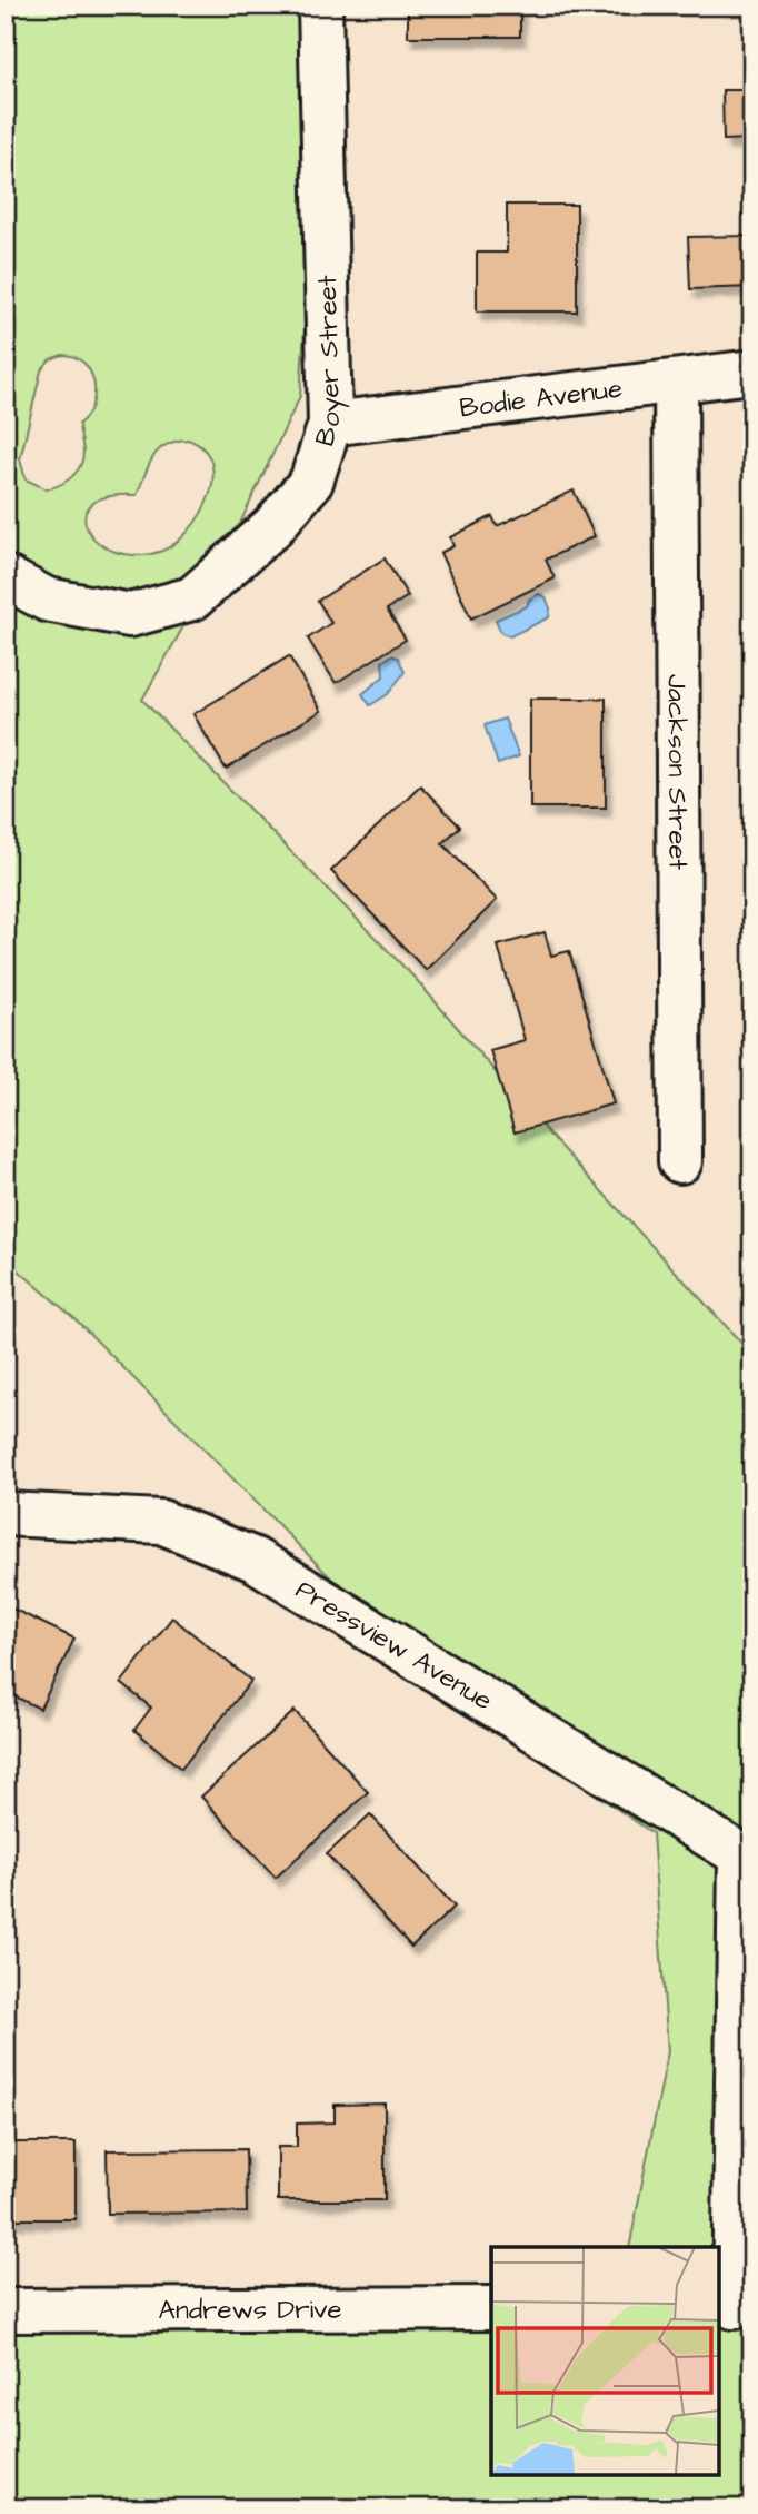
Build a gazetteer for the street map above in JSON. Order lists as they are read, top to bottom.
{
  "streets": {
    "street": [
      "Boyer Street",
      "Bodie Avenue",
      "Jackson Street",
      "Pressview Avenue",
      "Andrews Drive"
    ]
  },
  "crossings": [
    ["Boyer Street", "Bodie Avenue"],
    ["Bodie Avenue", "Jackson Street"]
  ]
}
